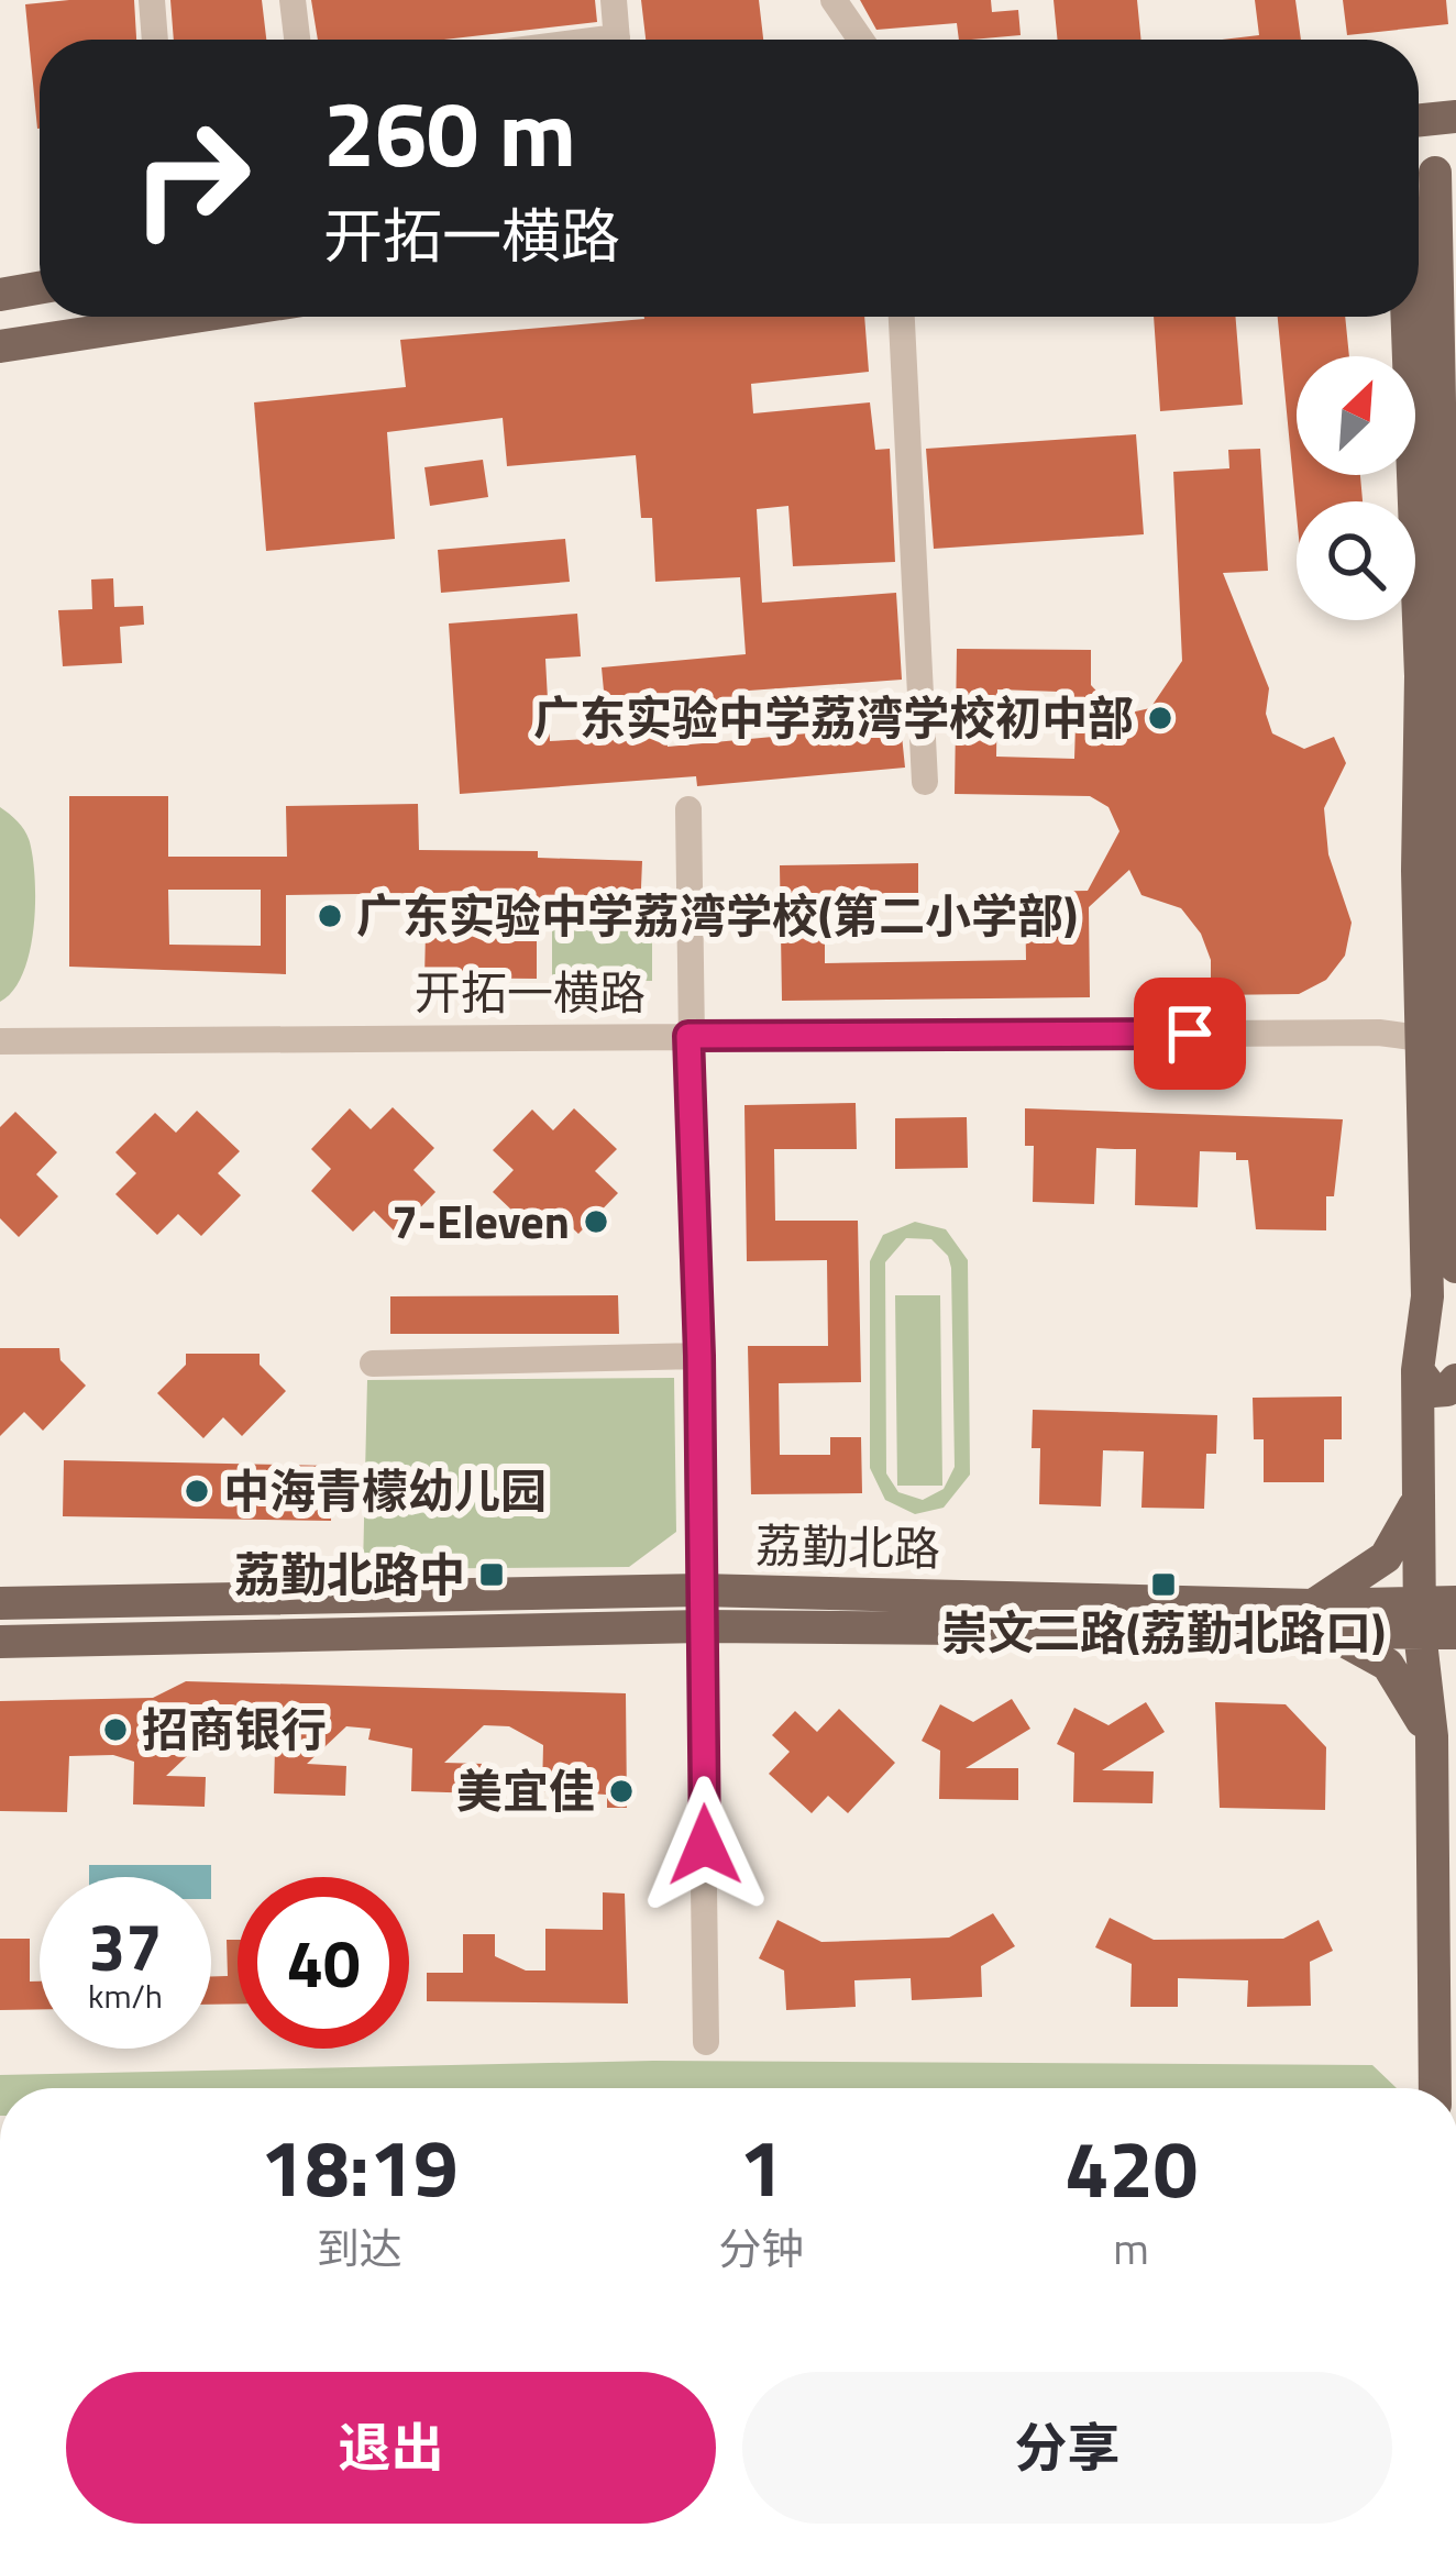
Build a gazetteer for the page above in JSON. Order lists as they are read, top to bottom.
{
  "streets": {
    "main road": ["荔勤北路"],
    "street": ["开拓一横路"]
  },
  "places": {
    "other": [
      "广东实验中学荔湾学校初中部",
      "广东实验中学荔湾学校(第二小学部)",
      "7-Eleven",
      "中海青檬幼儿园",
      "招商银行",
      "美宜佳"
    ],
    "transit": ["荔勤北路中", "崇文二路(荔勤北路口)"]
  },
  "north": "top right",
  "page": {
    "turn": ["260 m", "开拓一横路"],
    "speed": "37 km/h",
    "limit": "40",
    "eta": [
      "18:19",
      "到达",
      "1",
      "分钟",
      "420",
      "m"
    ],
    "buttons": ["退出", "分享"]
  }
}
